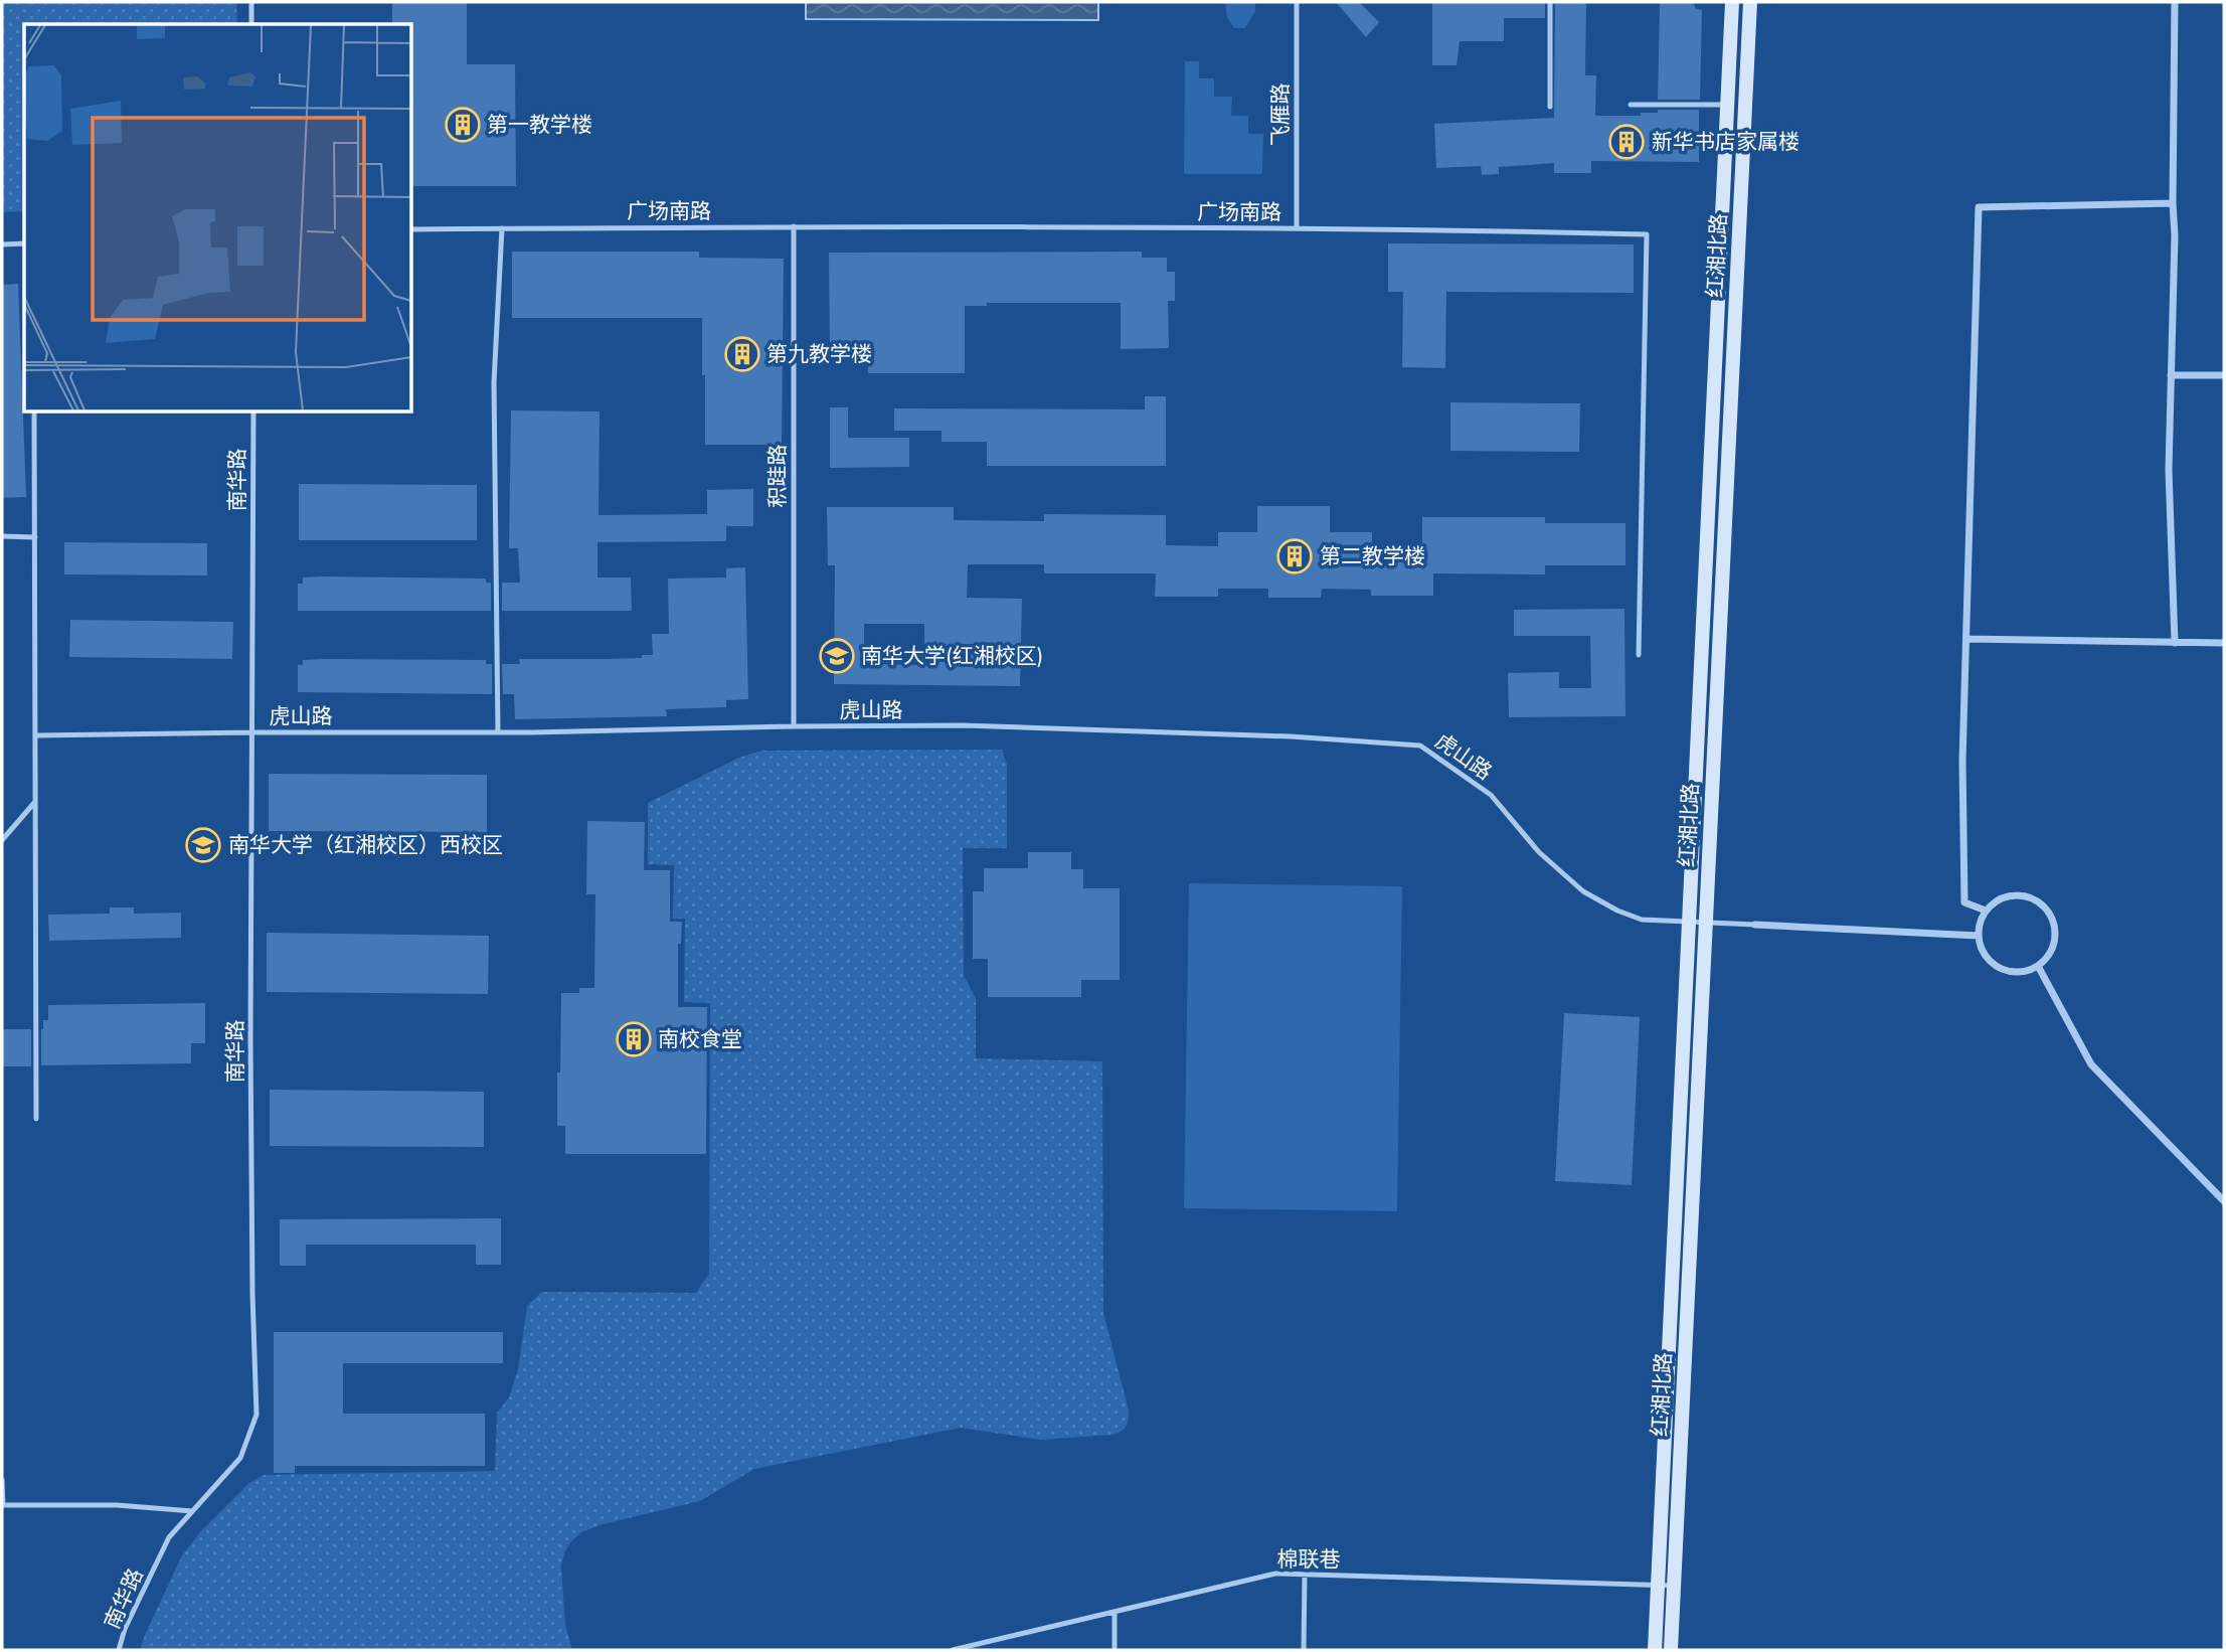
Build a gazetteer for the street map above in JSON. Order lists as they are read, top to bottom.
{
  "streets": {
    "main road": ["红湘北路"],
    "lane": [
      "飞雁路",
      "广场南路",
      "积跬路",
      "南华路",
      "虎山路",
      "棉联巷"
    ]
  },
  "crossings": [
    ["飞雁路", "广场南路"],
    ["广场南路", "积跬路"],
    ["红湘北路", "棉联巷"],
    ["积跬路", "虎山路"],
    ["南华路", "虎山路"]
  ],
  "places": {
    "building": [
      "第一教学楼",
      "新华书店家属楼",
      "第九教学楼",
      "第二教学楼",
      "南校食堂"
    ],
    "school or university": ["南华大学(红湘校区)", "南华大学（红湘校区）西校区"]
  }
}
